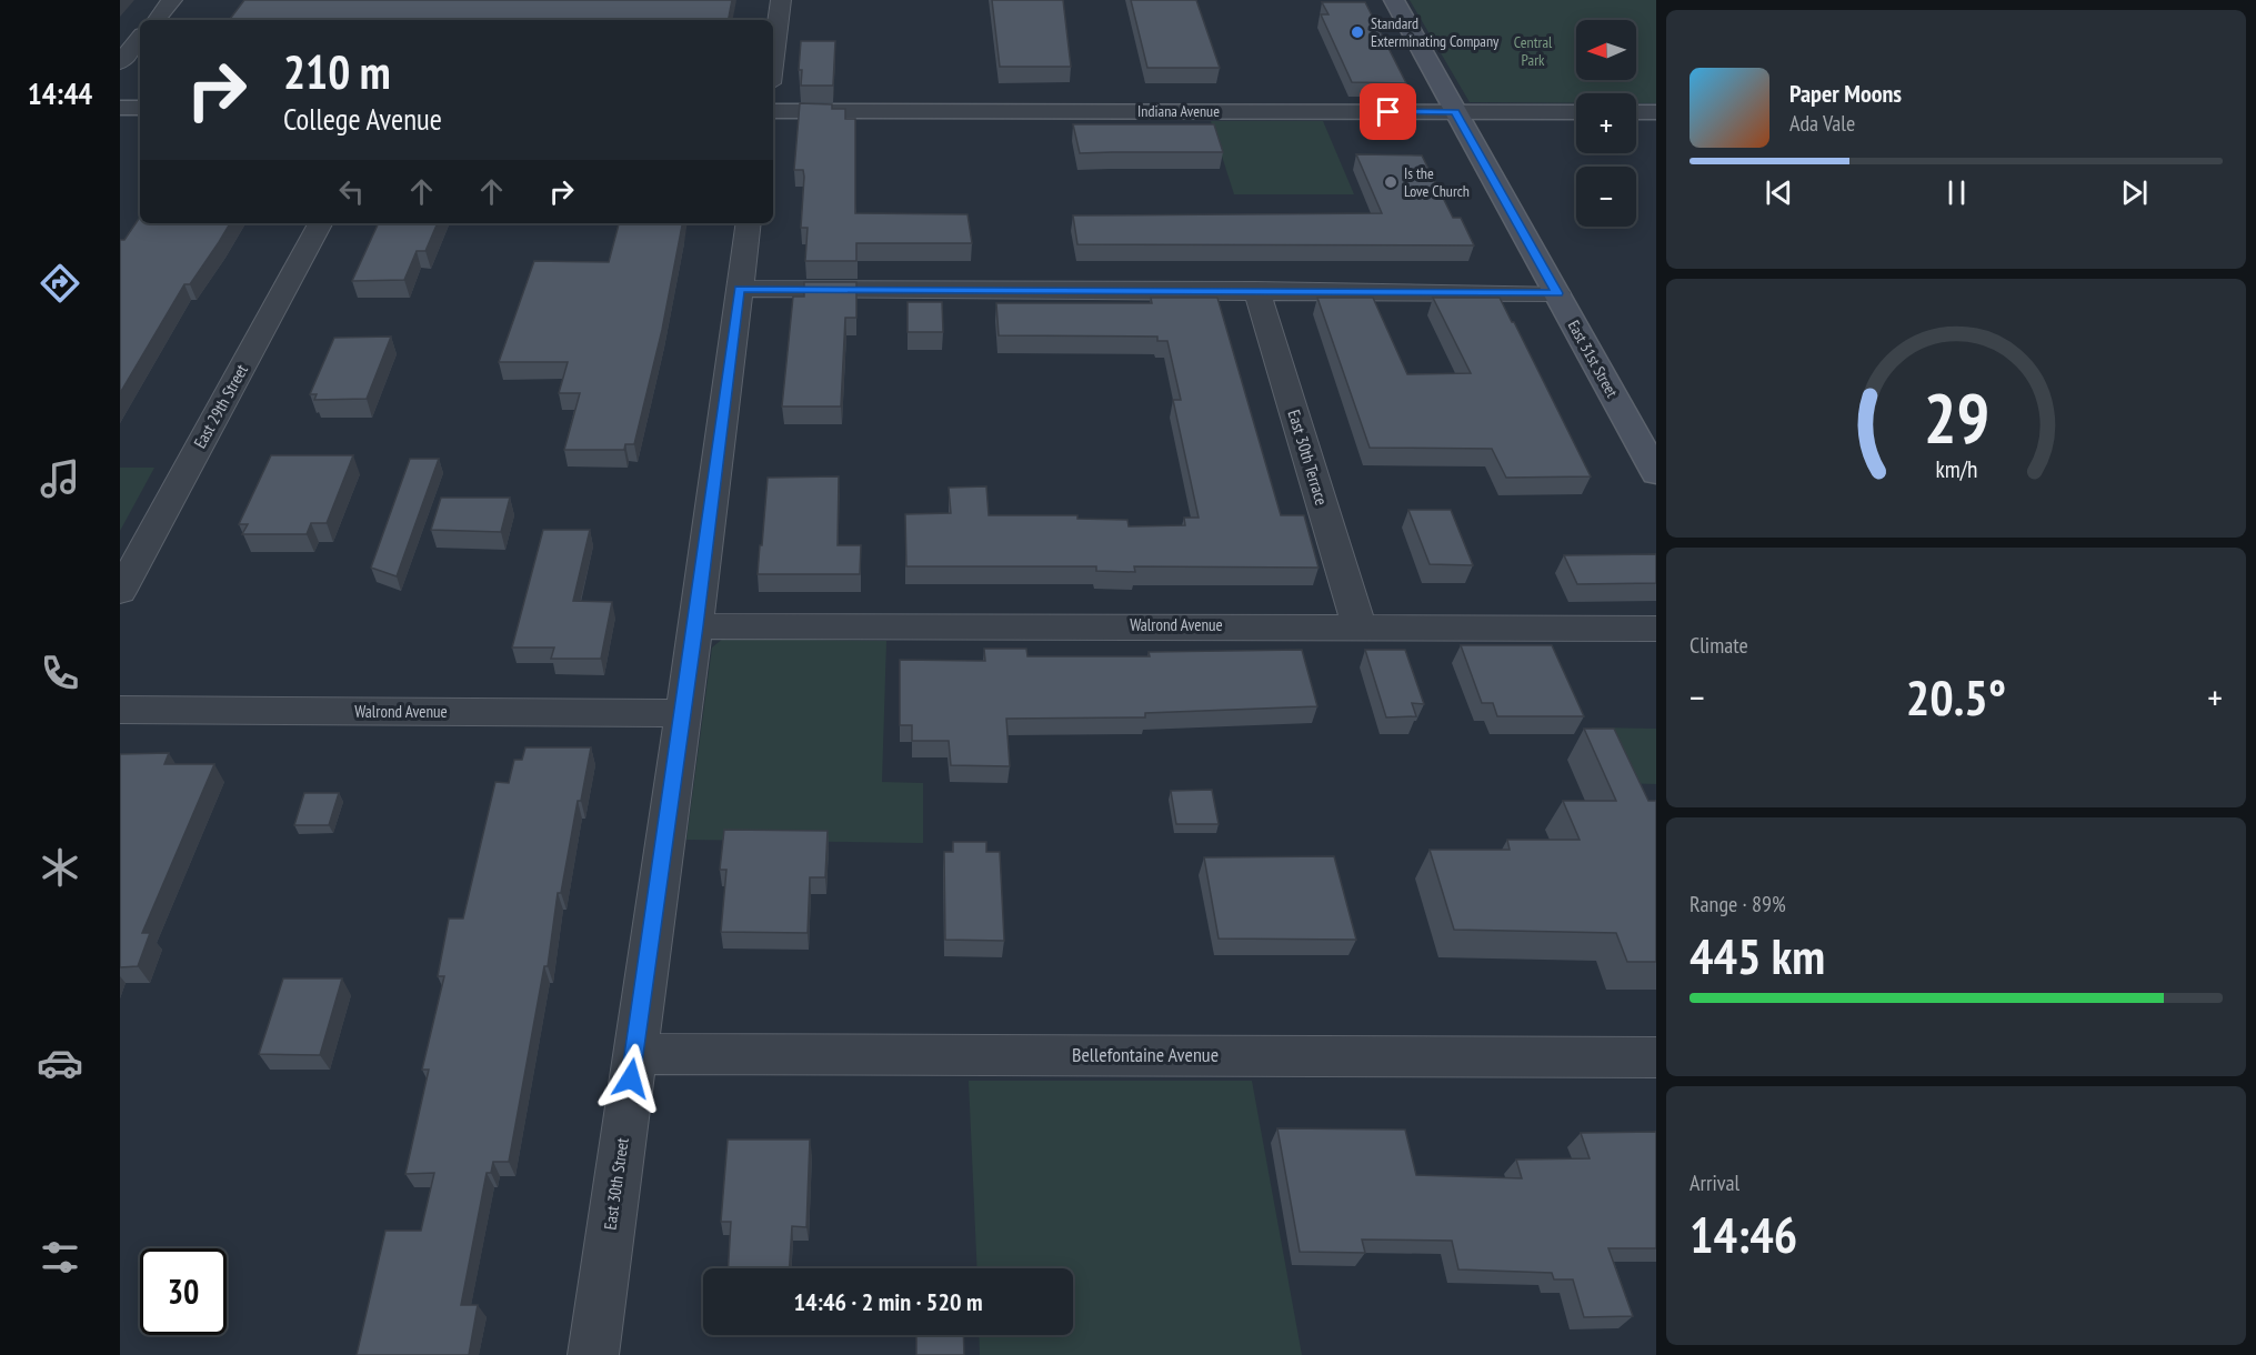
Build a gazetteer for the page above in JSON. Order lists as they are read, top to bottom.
{
  "streets": {
    "main road": ["East 31st Street"],
    "street": [
      "Indiana Avenue",
      "East 29th Street",
      "East 30th Terrace",
      "Walrond Avenue",
      "Bellefontaine Avenue",
      "East 30th Street"
    ]
  },
  "crossings": [
    ["Indiana Avenue", "East 31st Street"],
    ["East 30th Terrace", "Walrond Avenue"],
    ["Walrond Avenue", "East 30th Street"],
    ["Bellefontaine Avenue", "East 30th Street"]
  ],
  "parks": ["Central Park"],
  "places": ["Standard Exterminating Company", "Is the Love Church"],
  "north": "left",
  "page": {
    "tabs": "14:44",
    "map_buttons": ["+", "−"],
    "turn": ["210 m", "College Avenue"],
    "song": ["Paper Moons", "Ada Vale"],
    "tile": [
      "Climate",
      ["Range · 89%", "445 km"],
      ["Arrival", "14:46"]
    ],
    "heat": ["−", "20.5°", "+"],
    "limit": "30",
    "trip": "14:46 · 2 min · 520 m",
    "gauge": ["29", "km/h"]
  }
}
